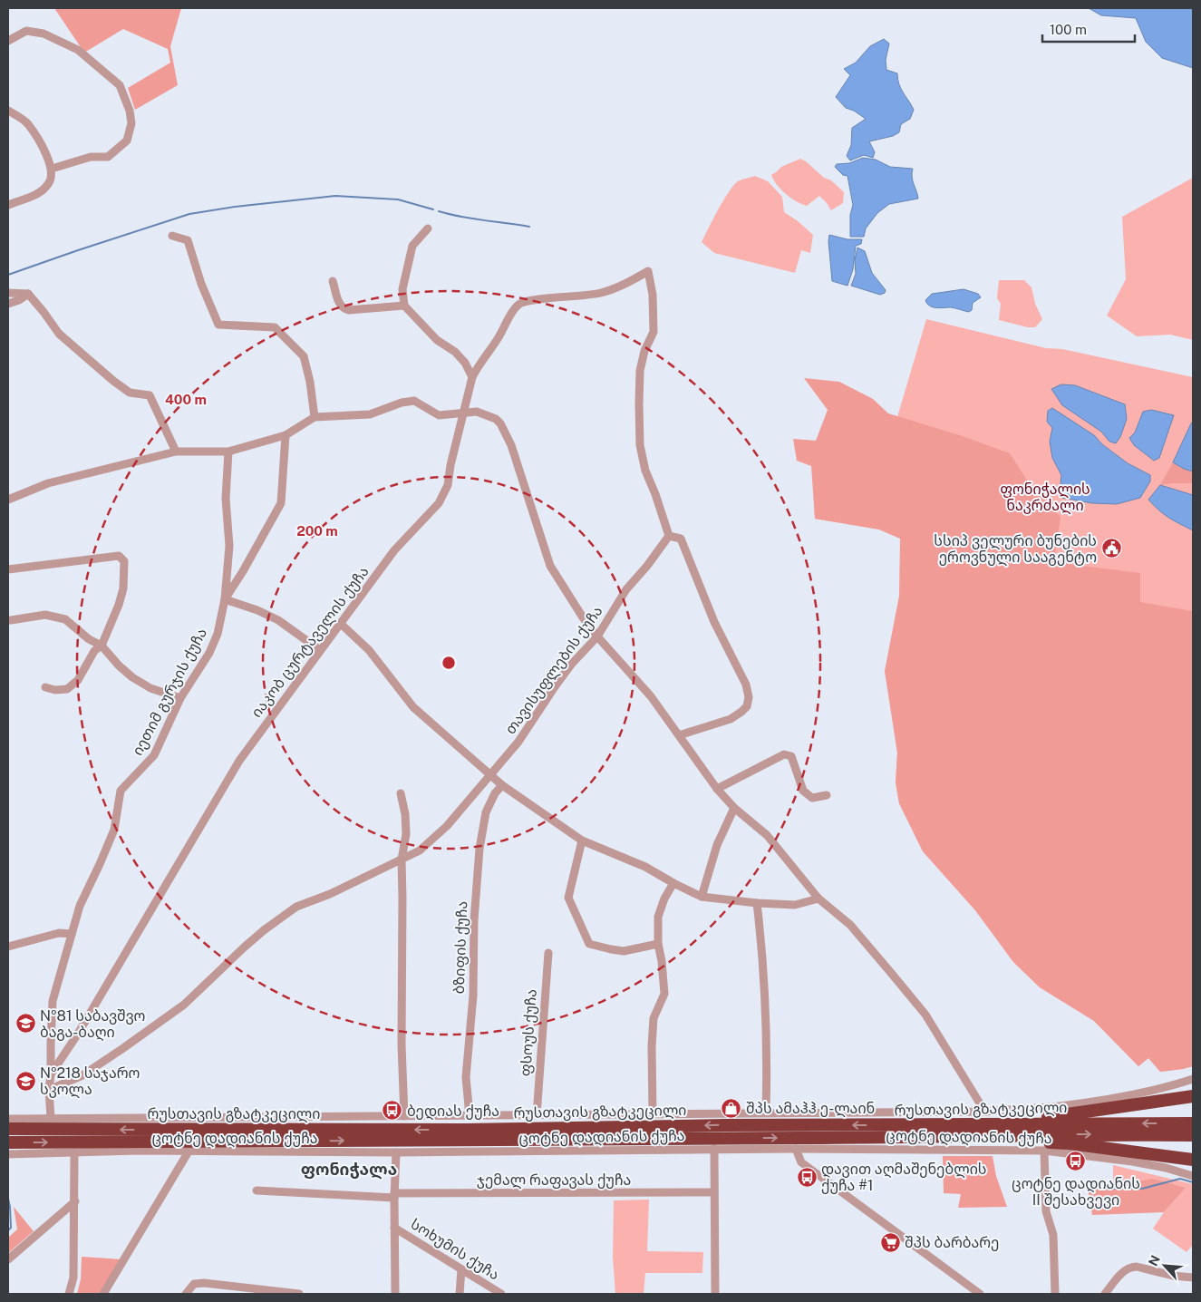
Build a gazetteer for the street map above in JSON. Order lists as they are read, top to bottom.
{
  "streets": {
    "highway": ["რუსთავის გზატკეცილი"],
    "street": [
      "იაკობ ცურტაველის ქუჩა",
      "თავისუფლების ქუჩა",
      "იეთიმ გურჯის ქუჩა",
      "ბზიფის ქუჩა",
      "ფსოუს ქუჩა",
      "ცოტნე დადიანის ქუჩა",
      "ჯემალ რაფავას ქუჩა",
      "სოხუმის ქუჩა"
    ]
  },
  "crossings": [
    ["იაკობ ცურტაველის ქუჩა", "იეთიმ გურჯის ქუჩა"],
    ["თავისუფლების ქუჩა", "იეთიმ გურჯის ქუჩა"],
    ["იეთიმ გურჯის ქუჩა", "ცოტნე დადიანის ქუჩა"],
    ["ბზიფის ქუჩა", "ცოტნე დადიანის ქუჩა"],
    ["ფსოუს ქუჩა", "ცოტნე დადიანის ქუჩა"]
  ],
  "districts": ["ფონიჭალა"],
  "parks": ["ფონიჭალის ნაკრძალი"],
  "places": {
    "public building": ["სსიპ ველური ბუნების ეროვნული სააგენტო"],
    "school or university": ["№81 საბავშვო ბაგა-ბაღი", "№218 საჯარო სკოლა"],
    "shop": ["შპს ამაჰჰ ე-ლაინ"],
    "bus stop": ["ბედიას ქუჩა", "ცოტნე დადიანის II შესახვევი", "დავით აღმაშენებლის ქუჩა #1"],
    "supermarket": ["შპს ბარბარე"]
  },
  "scale_bar": "100 m",
  "north": "top left",
  "rings": ["400 m", "200 m"]
}
